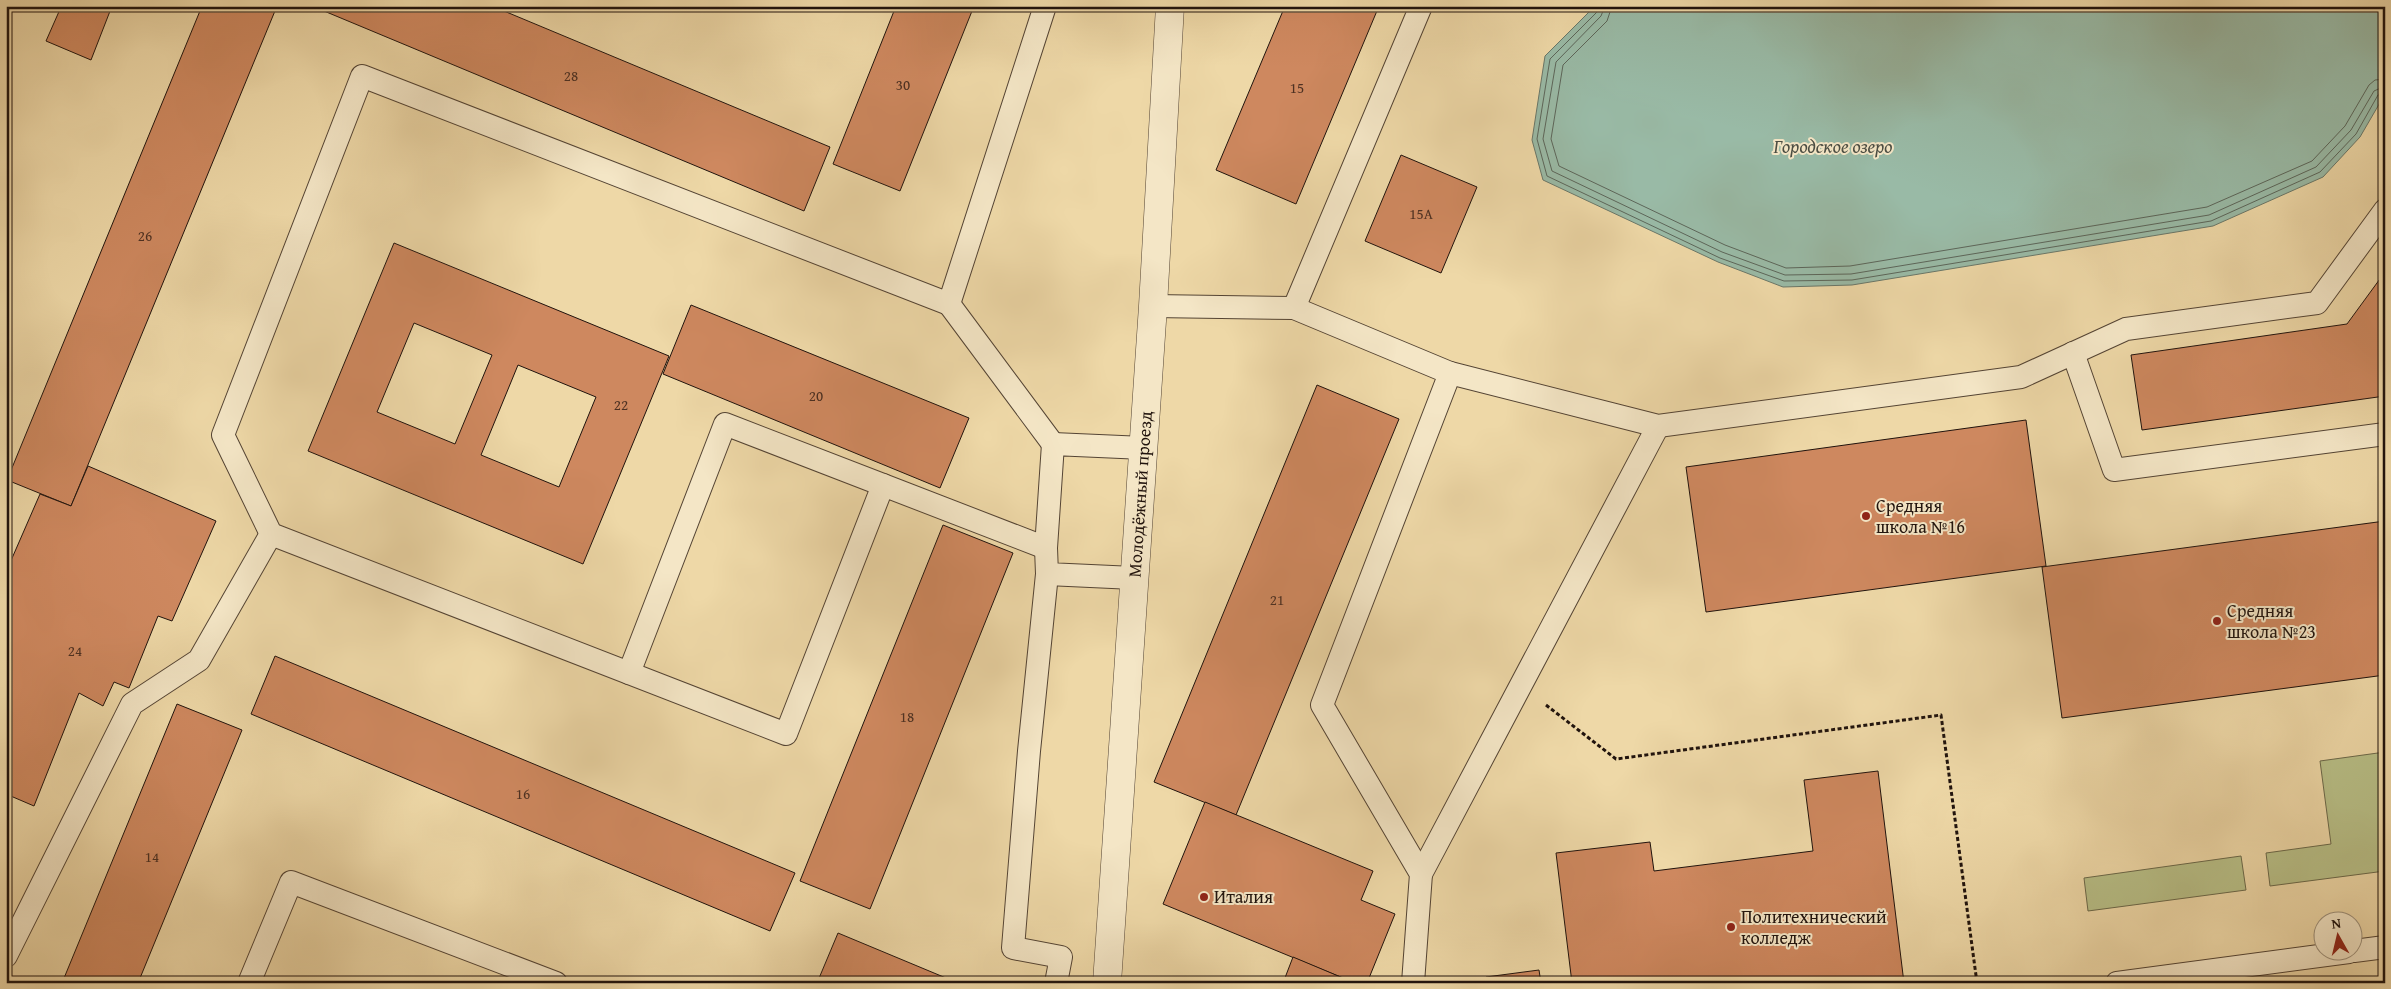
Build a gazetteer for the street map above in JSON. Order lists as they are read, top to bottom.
{
  "streets": {
    "street": ["Молодёжный проезд"]
  },
  "water": ["Городское озеро"],
  "places": [
    "Средняя школа №16",
    "Средняя школа №23",
    "Италия",
    "Политехнический колледж"
  ],
  "house_numbers": [
    "28",
    "30",
    "15",
    "15А",
    "26",
    "20",
    "22",
    "21",
    "24",
    "18",
    "16",
    "14"
  ],
  "north": "top"
}
